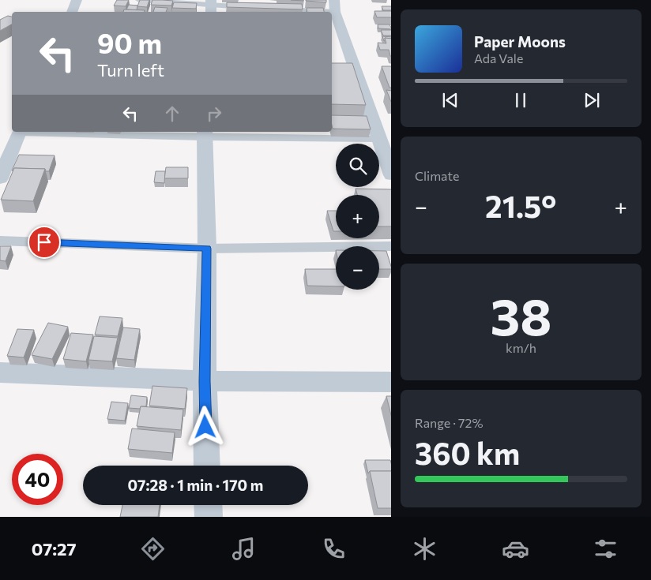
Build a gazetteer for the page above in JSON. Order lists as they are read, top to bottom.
{
  "page": {
    "turn": ["90 m", "Turn left"],
    "song": ["Paper Moons", "Ada Vale"],
    "tile": [
      "Climate",
      ["38", "km/h"],
      ["Range · 72%", "360 km"]
    ],
    "map_buttons": ["+", "−"],
    "heat": ["−", "21.5°", "+"],
    "limit": "40",
    "trip": "07:28 · 1 min · 170 m",
    "tabs": "07:27"
  }
}
